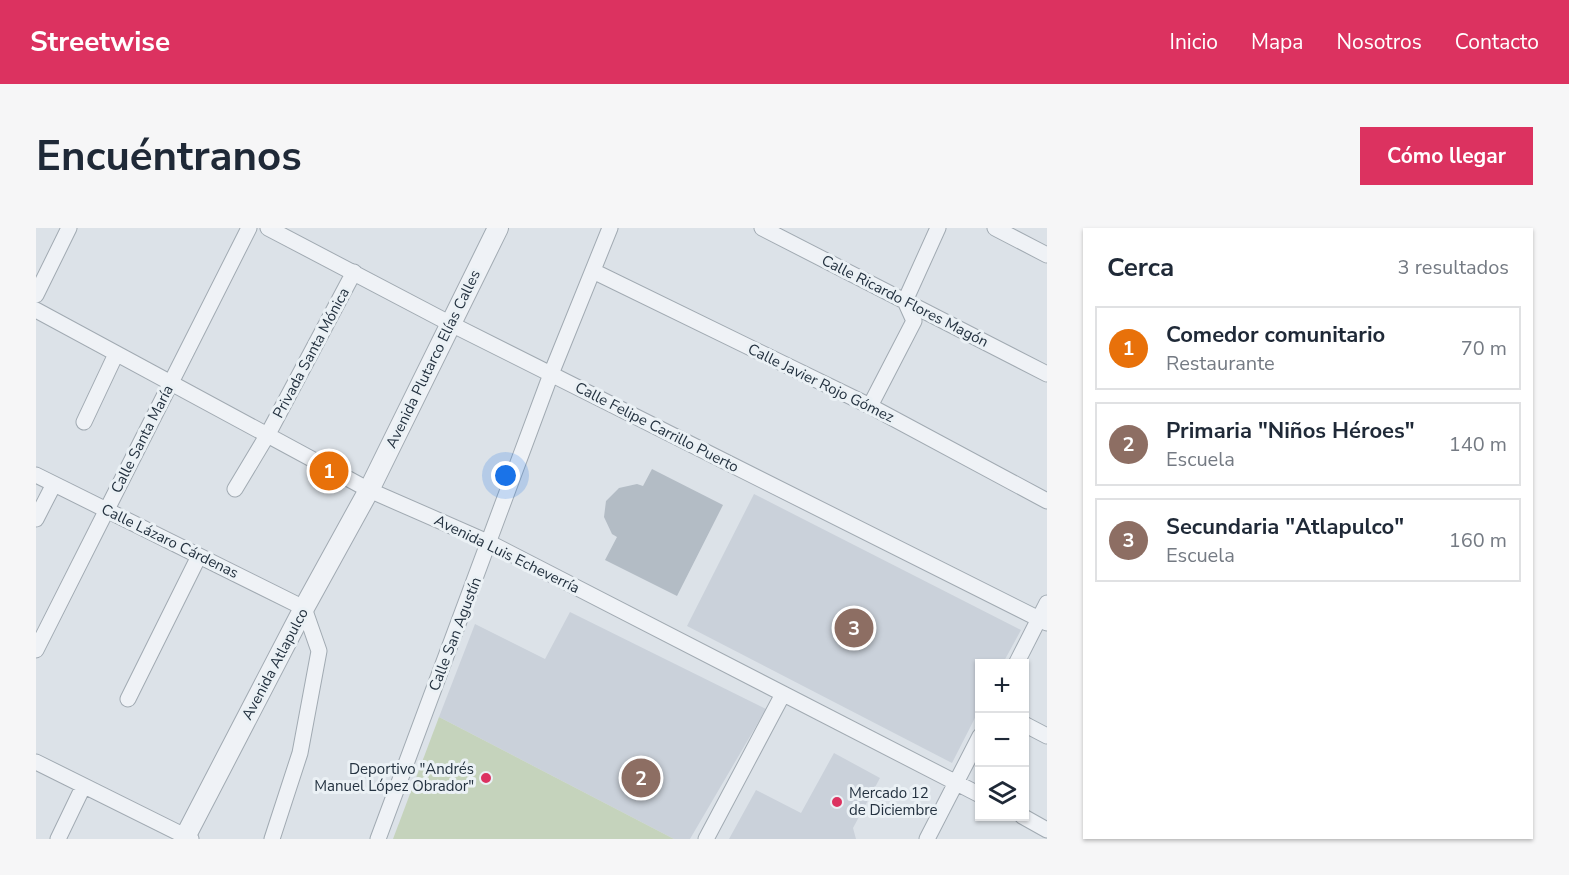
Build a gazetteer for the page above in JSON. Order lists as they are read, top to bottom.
{
  "streets": {
    "street": [
      "Calle Ricardo Flores Magón",
      "Privada Santa Mónica",
      "Avenida Plutarco Elías Calles",
      "Calle Javier Rojo Gómez",
      "Calle Felipe Carrillo Puerto",
      "Calle Santa María",
      "Calle Lázaro Cárdenas",
      "Avenida Luis Echeverría",
      "Calle San Agustín",
      "Avenida Atlapulco"
    ]
  },
  "crossings": [
    ["Privada Santa Mónica", "Calle Felipe Carrillo Puerto"],
    ["Privada Santa Mónica", "Avenida Luis Echeverría"],
    ["Avenida Plutarco Elías Calles", "Calle Felipe Carrillo Puerto"],
    ["Avenida Plutarco Elías Calles", "Avenida Luis Echeverría"],
    ["Avenida Plutarco Elías Calles", "Avenida Atlapulco"],
    ["Calle Javier Rojo Gómez", "Calle San Agustín"],
    ["Calle Felipe Carrillo Puerto", "Calle San Agustín"],
    ["Calle Santa María", "Calle Lázaro Cárdenas"],
    ["Calle Santa María", "Avenida Luis Echeverría"],
    ["Calle Lázaro Cárdenas", "Avenida Atlapulco"],
    ["Avenida Luis Echeverría", "Calle San Agustín"],
    ["Avenida Luis Echeverría", "Avenida Atlapulco"]
  ],
  "places": ["Deportivo \"Andrés Manuel López Obrador\"", "Mercado 12 de Diciembre"],
  "page": {
    "header": "Streetwise",
    "nav": [
      "Inicio",
      "Mapa",
      "Nosotros",
      "Contacto"
    ],
    "buttons": "Cómo llegar",
    "title": "Encuéntranos",
    "heading": ["Cerca", "3 resultados"],
    "list": [
      {
        "mark": "1",
        "name": "Comedor comunitario",
        "note": "Restaurante",
        "value": "70 m"
      },
      {
        "mark": "2",
        "name": "Primaria \"Niños Héroes\"",
        "note": "Escuela",
        "value": "140 m"
      },
      {
        "mark": "3",
        "name": "Secundaria \"Atlapulco\"",
        "note": "Escuela",
        "value": "160 m"
      }
    ],
    "pins": ["1", "3", "2"],
    "map_buttons": ["+", "−"]
  }
}
